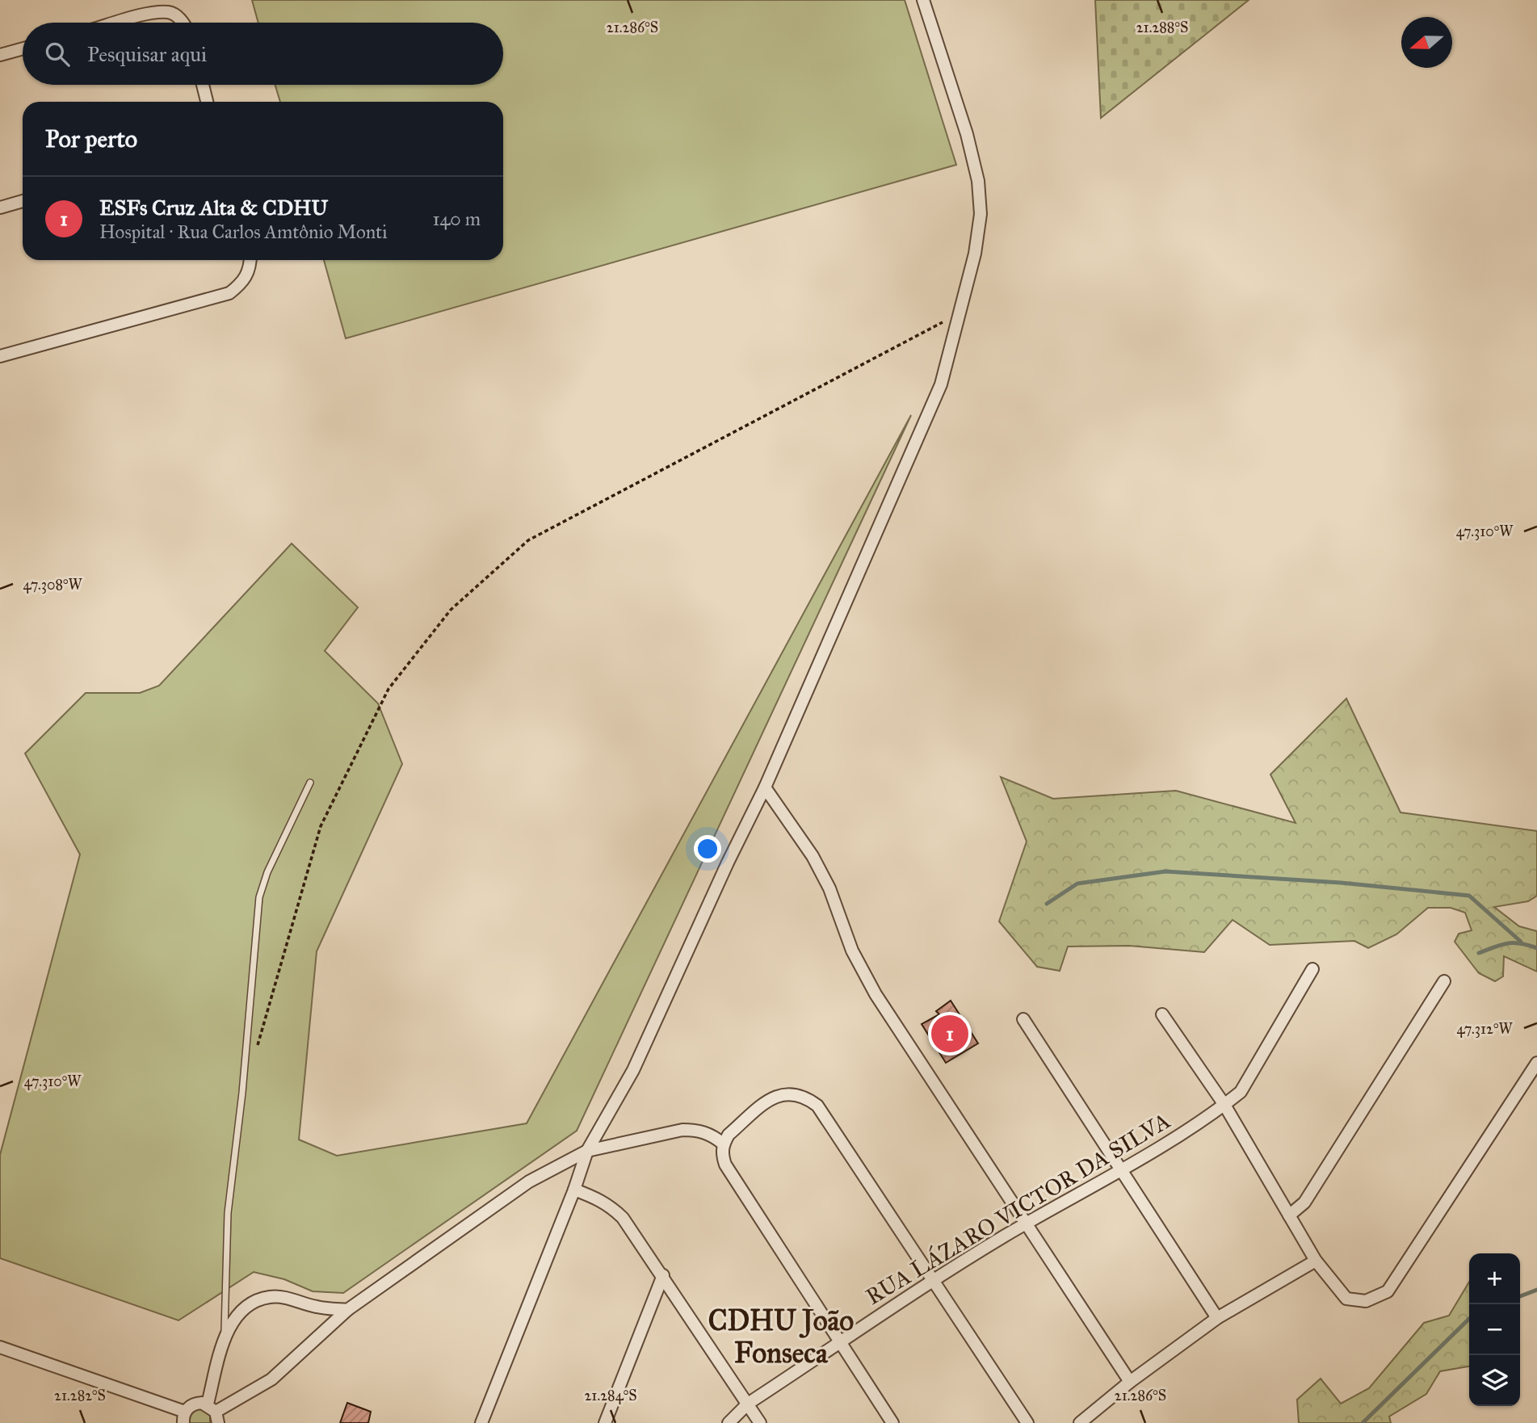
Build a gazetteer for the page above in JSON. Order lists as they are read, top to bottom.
{
  "streets": {
    "street": ["RUA LÁZARO VICTOR DA SILVA"]
  },
  "districts": ["CDHU João Fonseca"],
  "north": "left",
  "page": {
    "search": "Pesquisar aqui",
    "heading": "Por perto",
    "list": [
      {
        "mark": "1",
        "name": "ESFs Cruz Alta & CDHU",
        "note": "Hospital · Rua Carlos Amtônio Monti",
        "value": "140 m"
      }
    ],
    "pins": "1",
    "map_buttons": ["+", "−"]
  },
  "coordinates": [
    "21.286°S",
    "21.288°S",
    "47.310°W",
    "47.308°W",
    "47.312°W",
    "21.282°S",
    "21.284°S"
  ]
}
